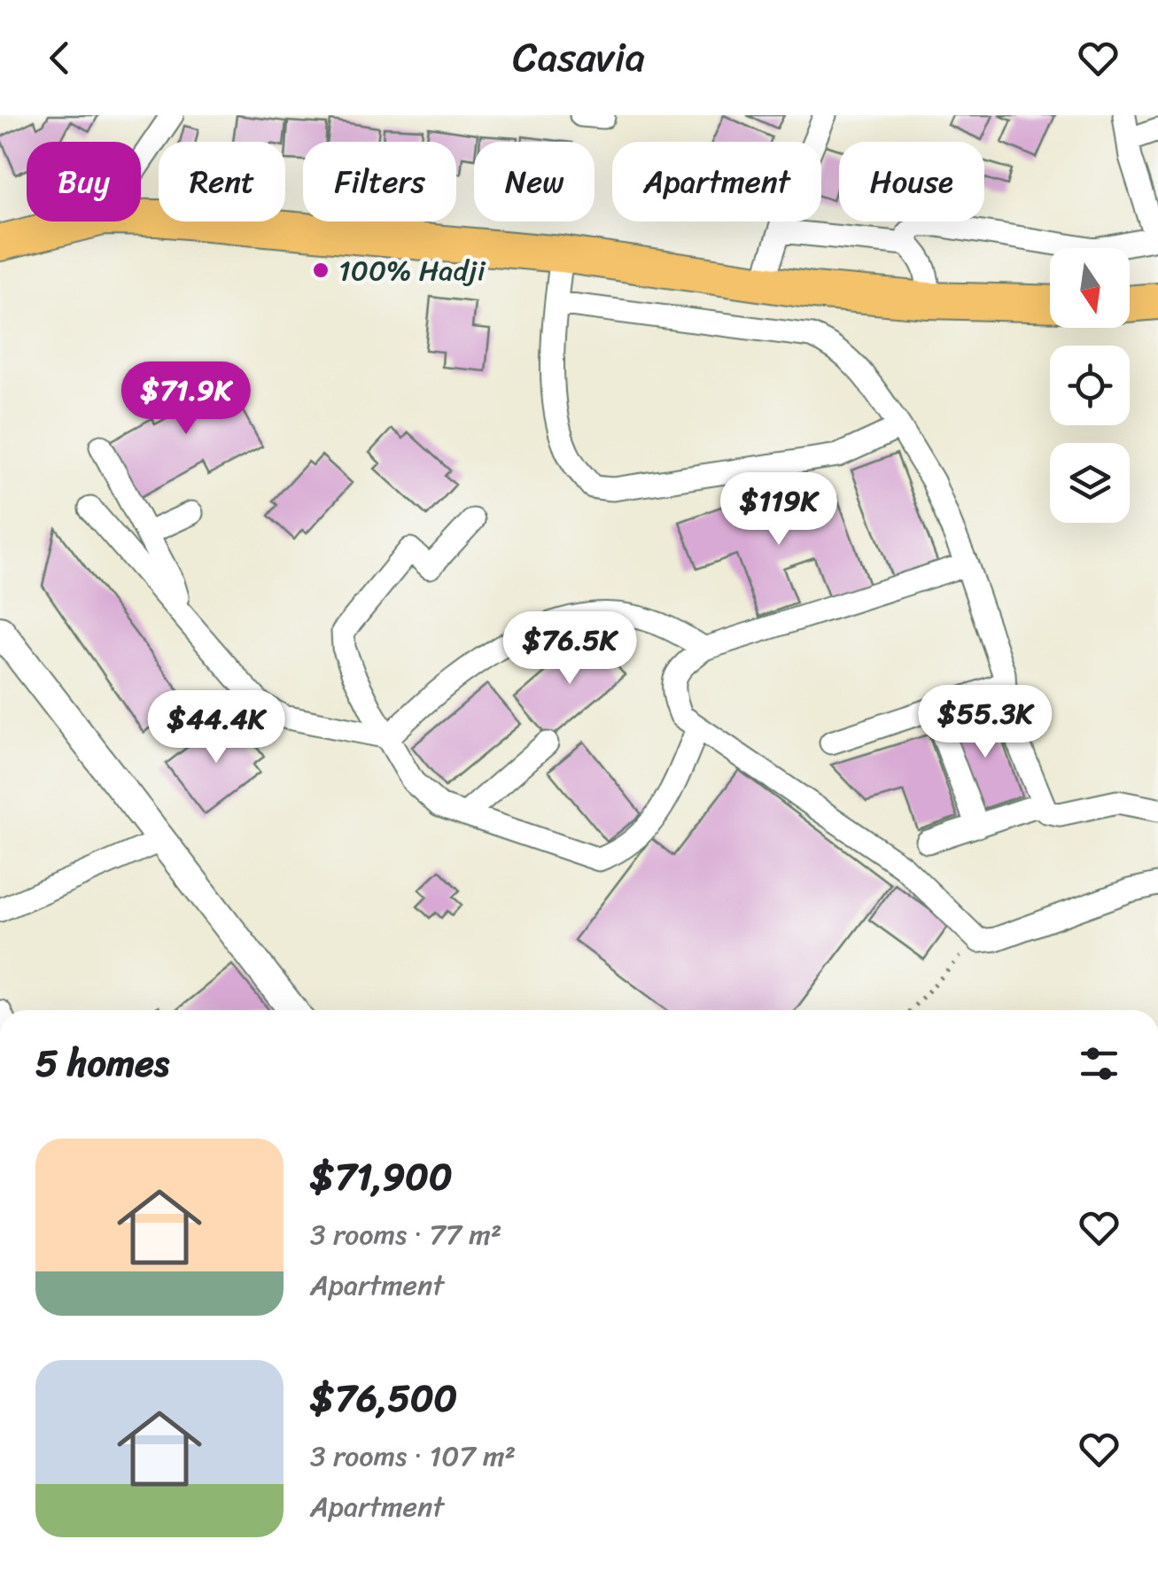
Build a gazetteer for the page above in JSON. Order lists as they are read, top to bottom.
{
  "places": ["100% Hadji"],
  "north": "bottom",
  "page": {
    "header": "Casavia",
    "chip": [
      "Buy",
      "Rent",
      "Filters",
      "New",
      "Apartment",
      "House"
    ],
    "price": [
      "$71.9K",
      "$119K",
      "$76.5K",
      "$55.3K",
      "$44.4K"
    ],
    "heading": "5 homes",
    "list": [
      {
        "name": "$71,900",
        "note": "3 rooms · 77 m² · Apartment"
      },
      {
        "name": "$76,500",
        "note": "3 rooms · 107 m² · Apartment"
      }
    ]
  }
}
